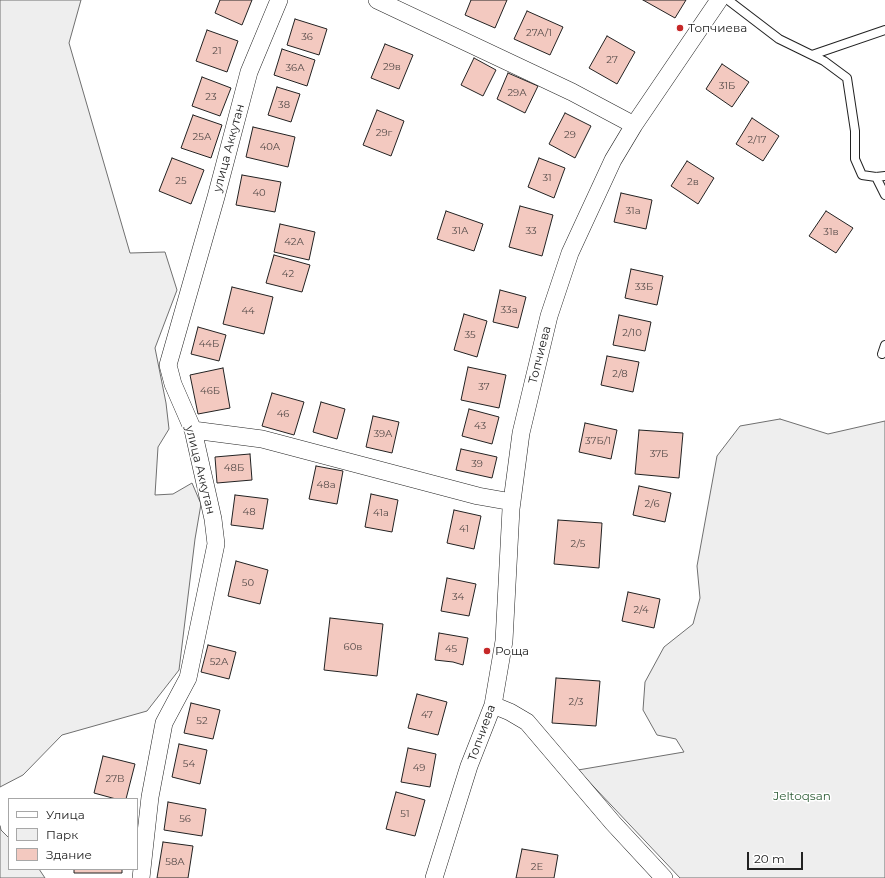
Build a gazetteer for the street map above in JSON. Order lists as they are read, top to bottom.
{
  "streets": {
    "street": ["улица Аккутан", "Топчиева"]
  },
  "parks": ["Jeltoqsan"],
  "places": ["Топчиева", "Роща"],
  "house_numbers": [
    "27А/1",
    "36",
    "21",
    "27",
    "29в",
    "36А",
    "31Б",
    "29А",
    "23",
    "38",
    "29г",
    "29",
    "25А",
    "2/17",
    "40А",
    "31",
    "25",
    "2в",
    "40",
    "31а",
    "31А",
    "33",
    "31в",
    "42А",
    "42",
    "33Б",
    "33а",
    "44",
    "2/10",
    "35",
    "44Б",
    "2/8",
    "37",
    "46Б",
    "46",
    "43",
    "39А",
    "37Б/1",
    "37Б",
    "39",
    "48Б",
    "48а",
    "2/6",
    "48",
    "41а",
    "41",
    "2/5",
    "50",
    "34",
    "2/4",
    "60в",
    "45",
    "52А",
    "2/3",
    "47",
    "52",
    "54",
    "49",
    "27В",
    "51",
    "56",
    "58А",
    "2Е"
  ],
  "legend": ["Улица", "Парк", "Здание"],
  "scale_bar": "20 m"
}
